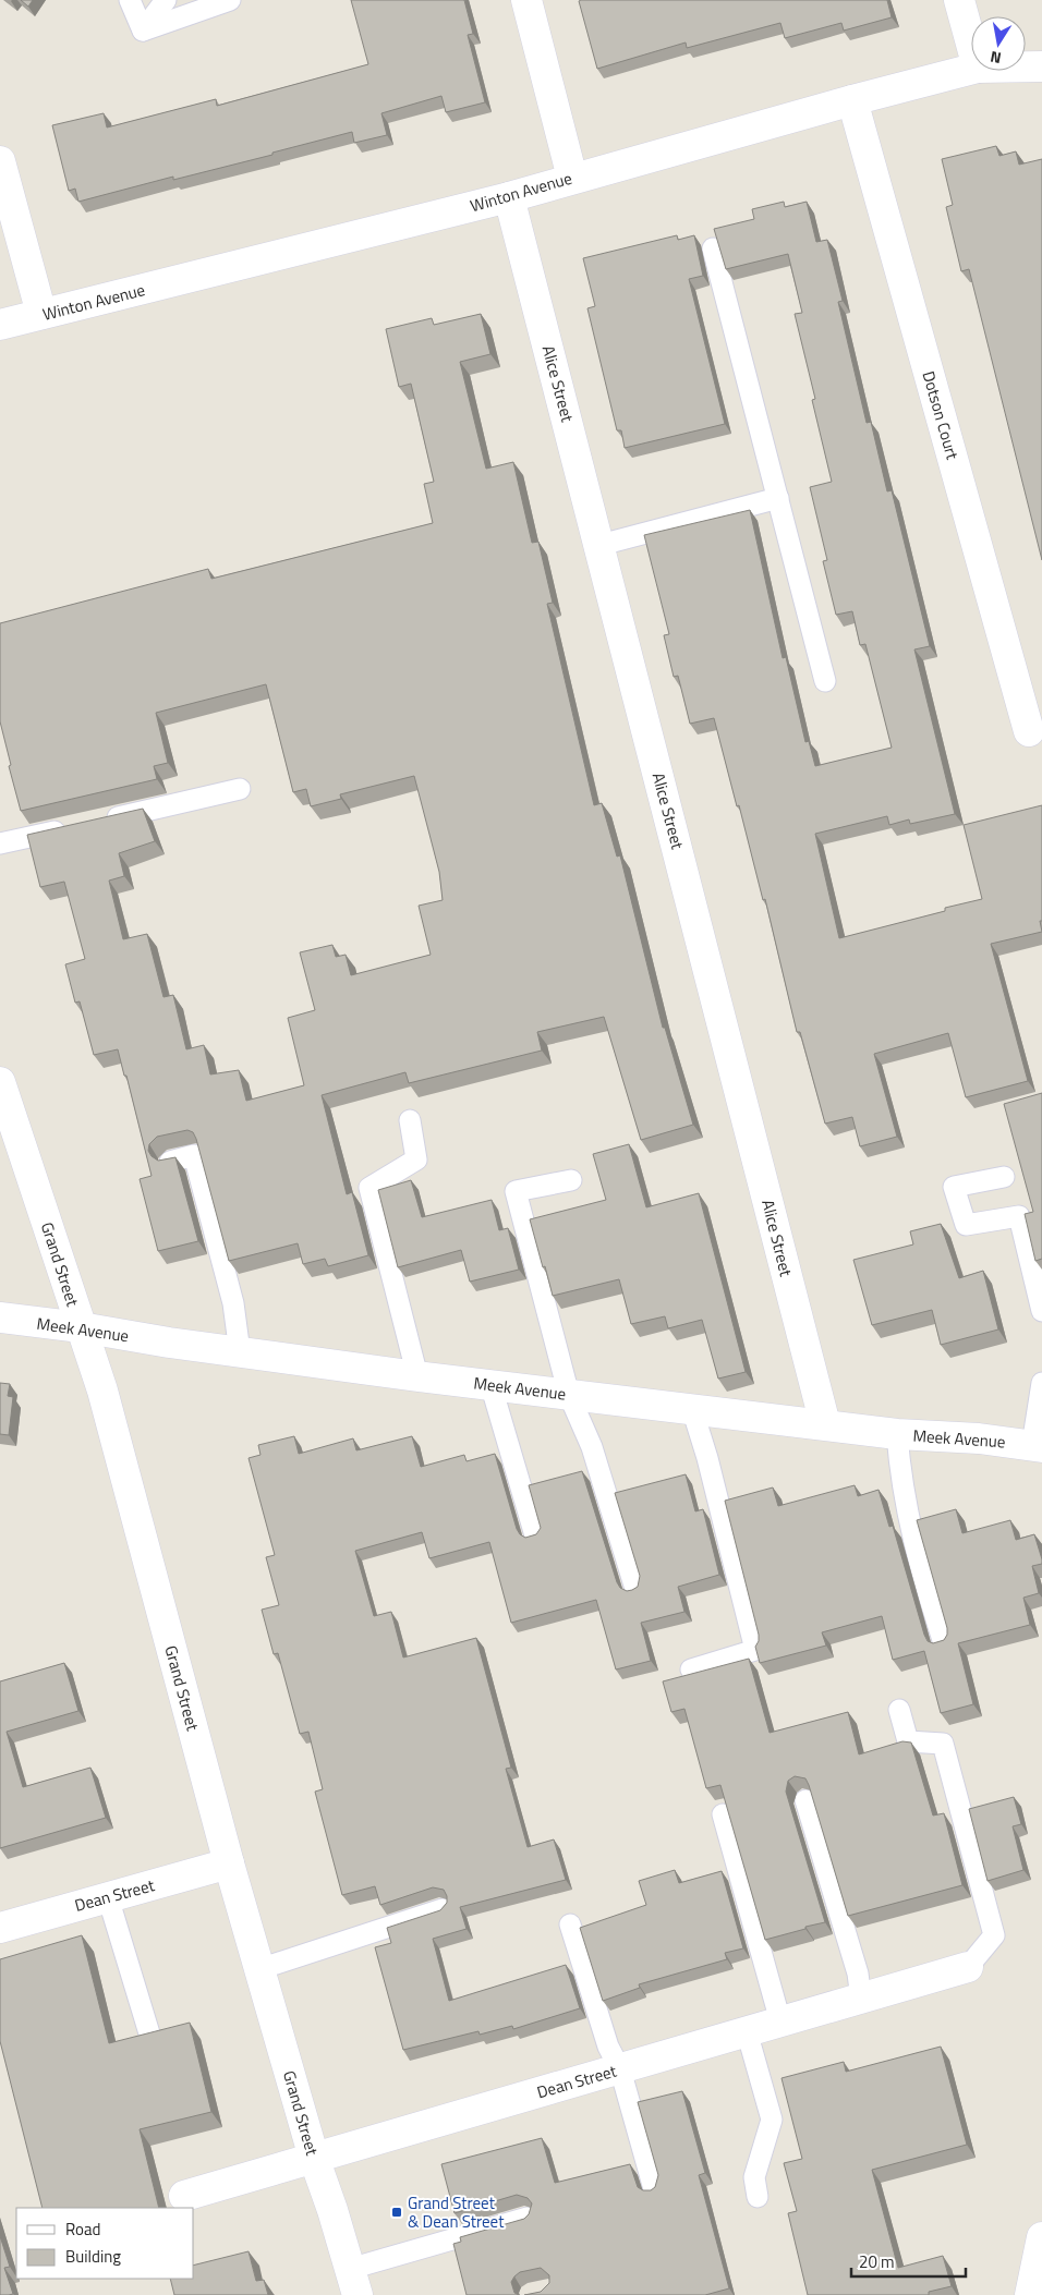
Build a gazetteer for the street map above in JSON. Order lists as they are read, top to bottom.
{
  "streets": {
    "street": [
      "Winton Avenue",
      "Alice Street",
      "Dotson Court",
      "Grand Street",
      "Meek Avenue",
      "Dean Street"
    ]
  },
  "crossings": [
    ["Winton Avenue", "Alice Street"],
    ["Winton Avenue", "Dotson Court"],
    ["Alice Street", "Meek Avenue"],
    ["Grand Street", "Meek Avenue"],
    ["Grand Street", "Dean Street"]
  ],
  "places": {
    "transit": ["Grand Street & Dean Street"]
  },
  "legend": ["Road", "Building"],
  "scale_bar": "20 m",
  "north": "bottom"
}
